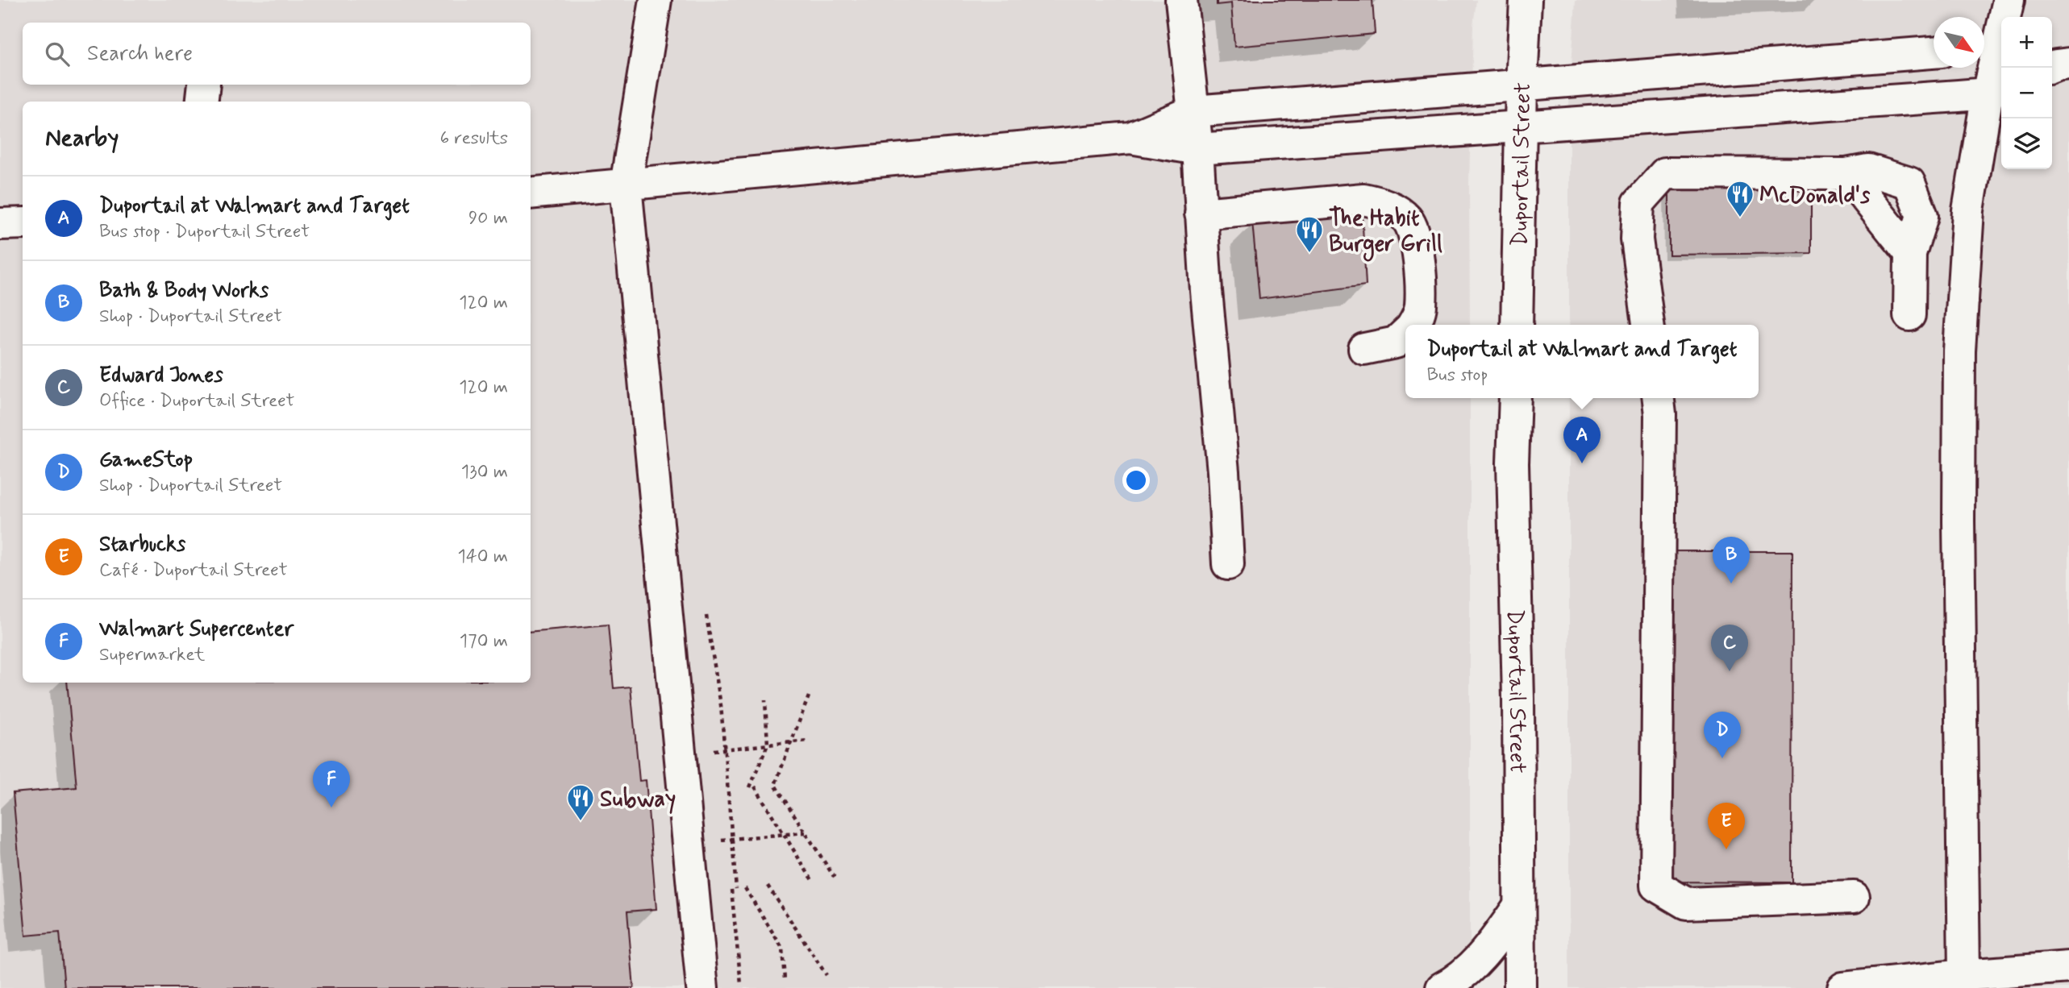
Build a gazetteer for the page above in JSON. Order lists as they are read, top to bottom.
{
  "streets": {
    "main road": ["Duportail Street"]
  },
  "places": {
    "restaurant": ["McDonald's", "The Habit Burger Grill", "Subway"]
  },
  "north": "bottom right",
  "page": {
    "map_buttons": ["+", "−"],
    "search": "Search here",
    "heading": ["Nearby", "6 results"],
    "list": [
      {
        "mark": "A",
        "name": "Duportail at Walmart and Target",
        "note": "Bus stop · Duportail Street",
        "value": "90 m"
      },
      {
        "mark": "B",
        "name": "Bath & Body Works",
        "note": "Shop · Duportail Street",
        "value": "120 m"
      },
      {
        "mark": "C",
        "name": "Edward Jones",
        "note": "Office · Duportail Street",
        "value": "120 m"
      },
      {
        "mark": "D",
        "name": "GameStop",
        "note": "Shop · Duportail Street",
        "value": "130 m"
      },
      {
        "mark": "E",
        "name": "Starbucks",
        "note": "Café · Duportail Street",
        "value": "140 m"
      },
      {
        "mark": "F",
        "name": "Walmart Supercenter",
        "note": "Supermarket",
        "value": "170 m"
      }
    ],
    "popup": ["Duportail at Walmart and Target", "Bus stop"],
    "pins": [
      "A",
      "B",
      "C",
      "D",
      "F",
      "E"
    ]
  }
}
